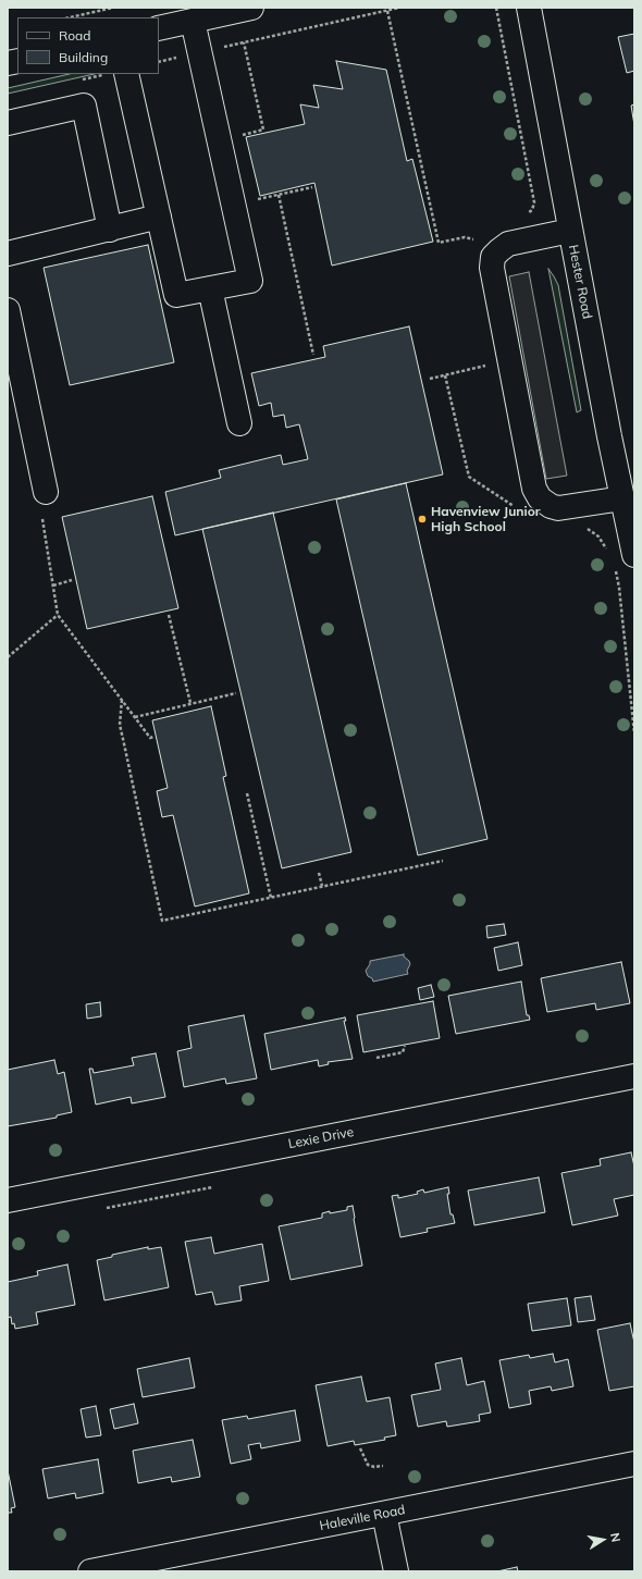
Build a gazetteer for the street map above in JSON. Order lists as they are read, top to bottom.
{
  "streets": {
    "street": ["Hester Road", "Lexie Drive", "Haleville Road"]
  },
  "places": ["Havenview Junior High School"],
  "legend": ["Road", "Building"],
  "north": "right"
}
